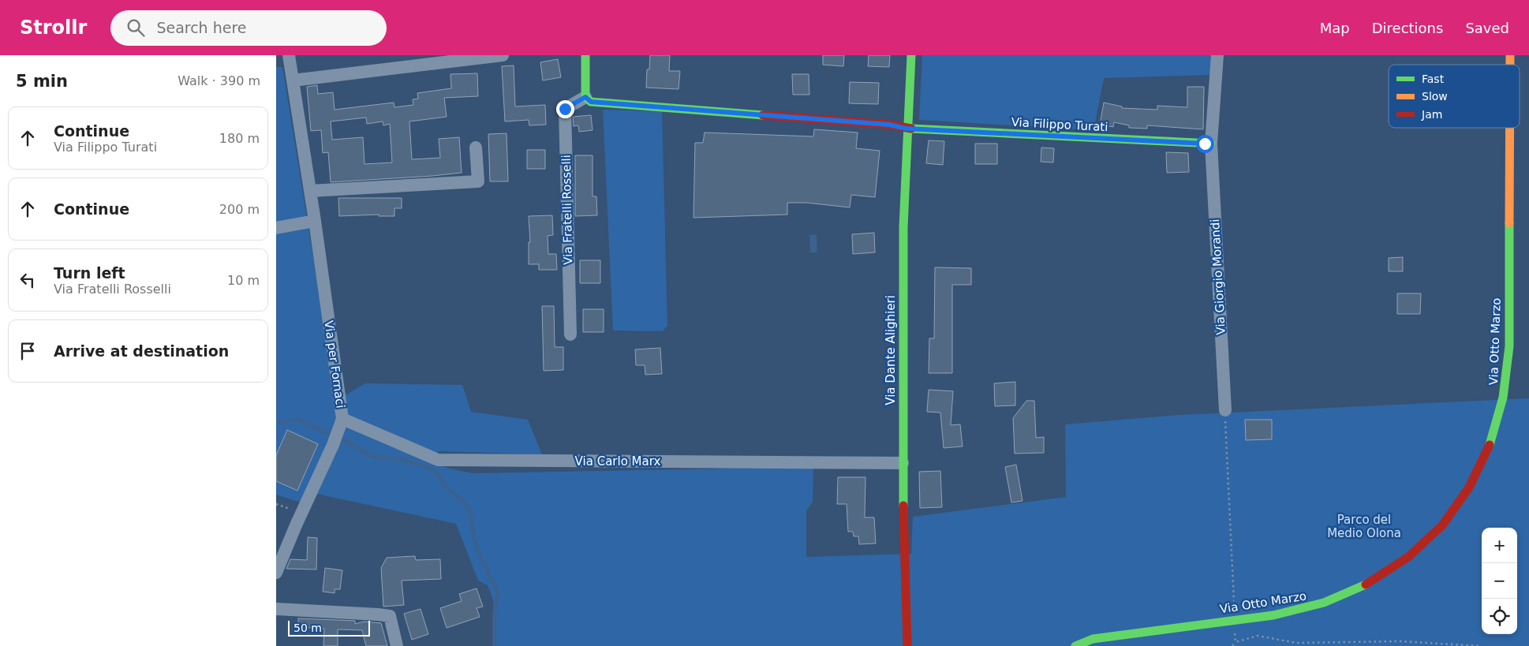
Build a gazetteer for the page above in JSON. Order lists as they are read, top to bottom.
{
  "streets": {
    "street": [
      "Via Filippo Turati",
      "Via Fratelli Rosselli",
      "Via Giorgio Morandi",
      "Via Otto Marzo",
      "Via Dante Alighieri",
      "Via per Fornaci",
      "Via Carlo Marx"
    ]
  },
  "crossings": [
    ["Via Filippo Turati", "Via Fratelli Rosselli"],
    ["Via Filippo Turati", "Via Giorgio Morandi"],
    ["Via Filippo Turati", "Via Dante Alighieri"],
    ["Via Dante Alighieri", "Via Carlo Marx"],
    ["Via per Fornaci", "Via Carlo Marx"]
  ],
  "parks": ["Parco del Medio Olona"],
  "legend": ["Fast", "Slow", "Jam"],
  "scale_bar": "50 m",
  "page": {
    "header": "Strollr",
    "search": "Search here",
    "nav": ["Map", "Directions", "Saved"],
    "heading": ["5 min", "Walk · 390 m"],
    "list": [
      ["Continue", "Via Filippo Turati", "180 m"],
      ["Continue", "200 m"],
      ["Turn left", "Via Fratelli Rosselli", "10 m"],
      "Arrive at destination"
    ],
    "map_buttons": ["+", "−"],
    "scale": "50 m"
  }
}
